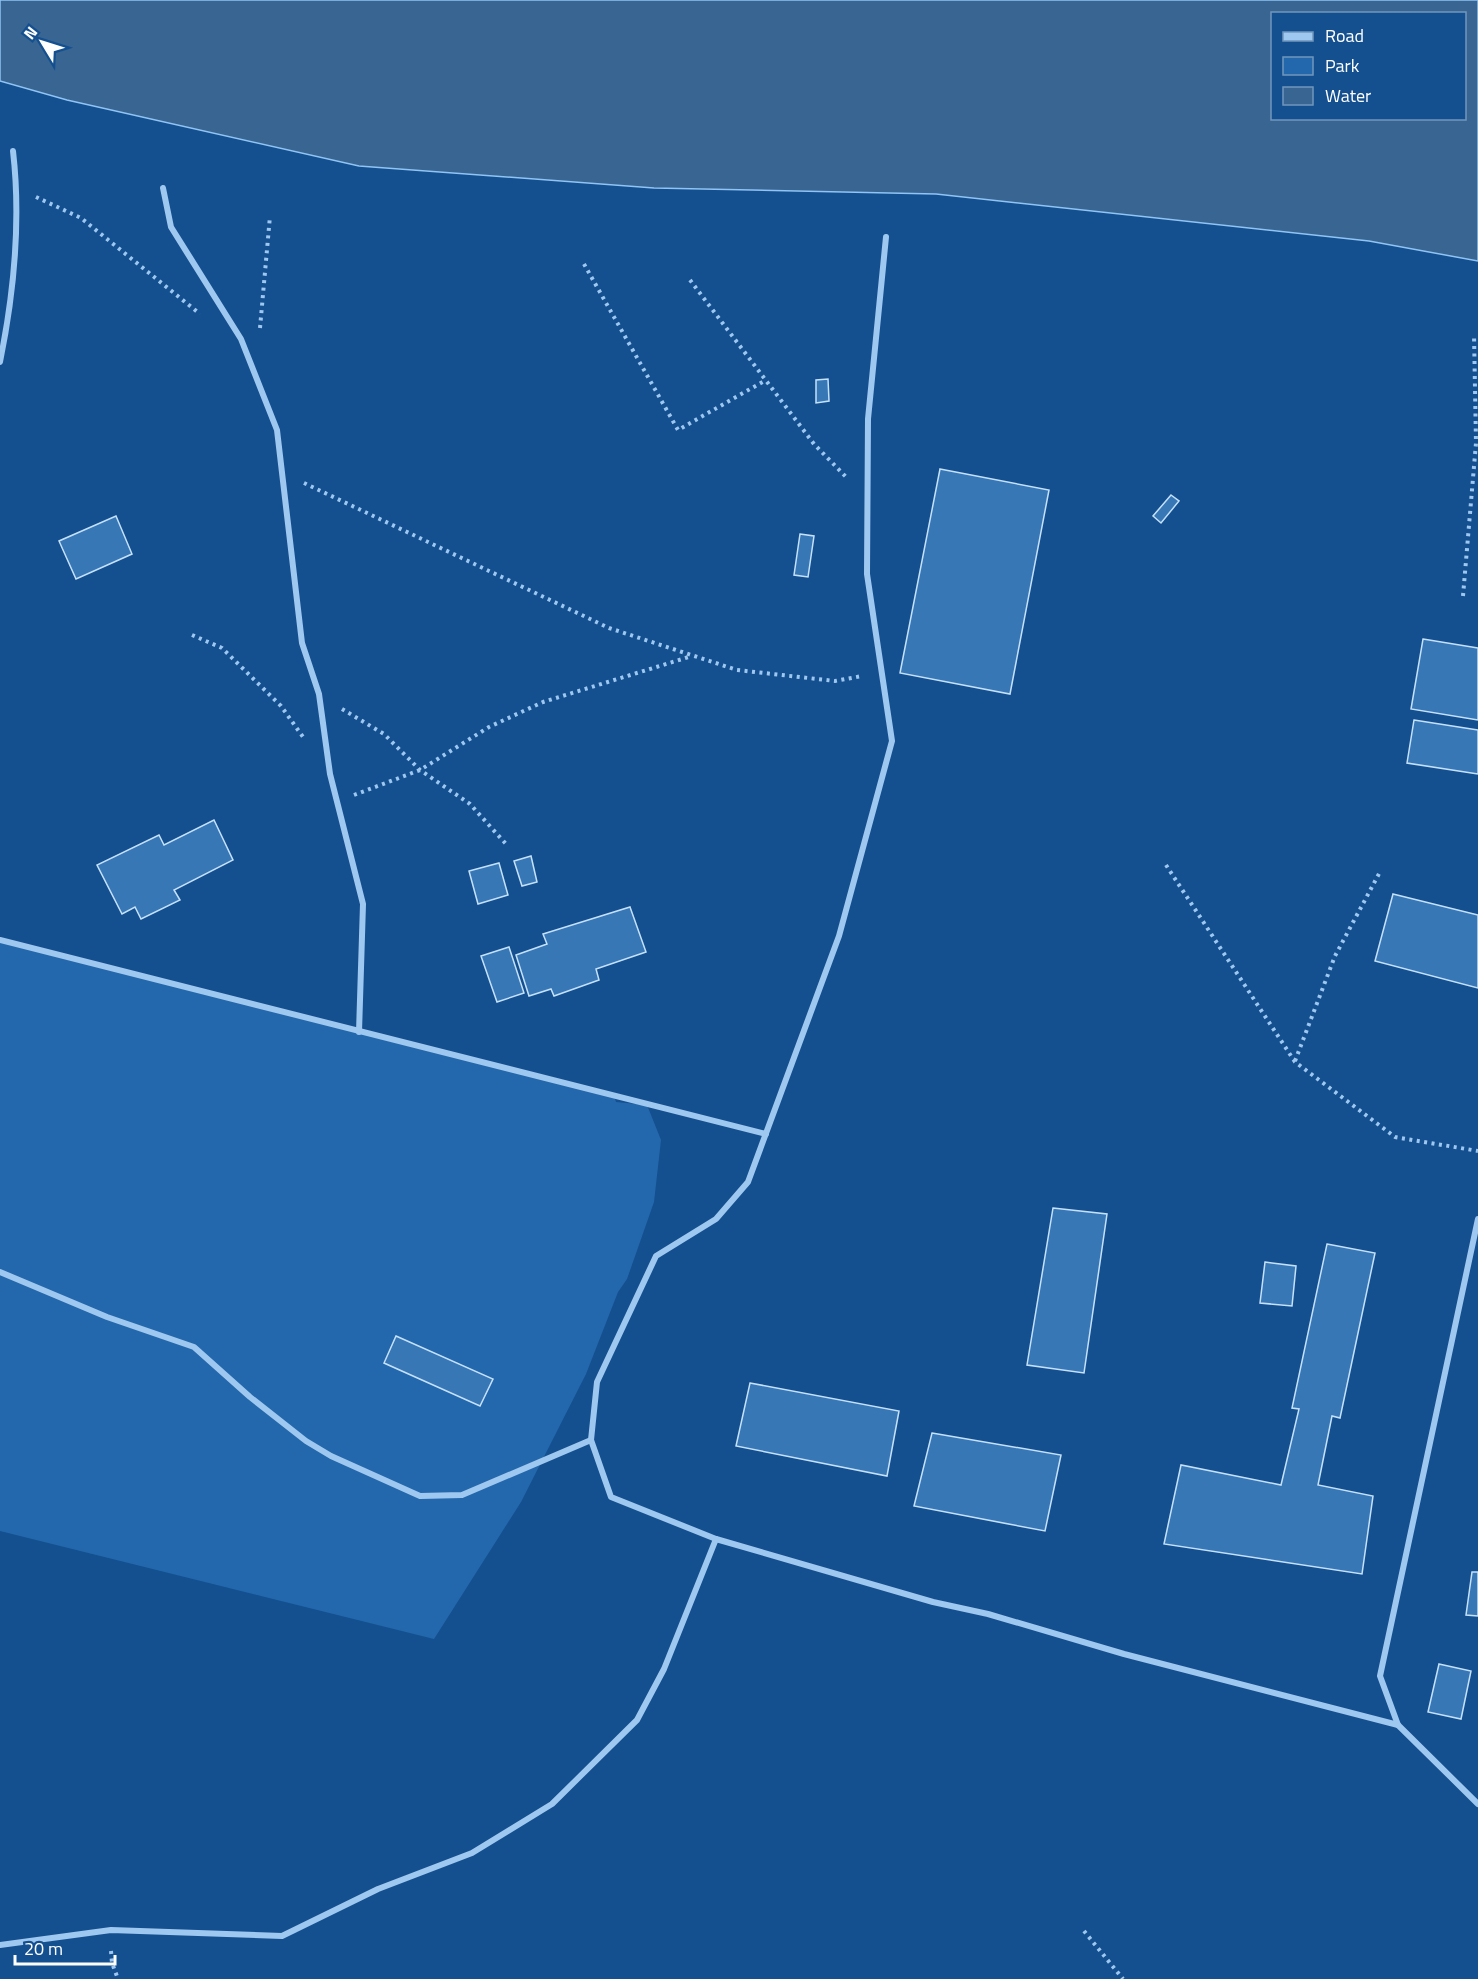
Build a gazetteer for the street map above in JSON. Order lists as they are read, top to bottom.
{
  "legend": ["Road", "Park", "Water"],
  "scale_bar": "20 m",
  "north": "top left"
}
